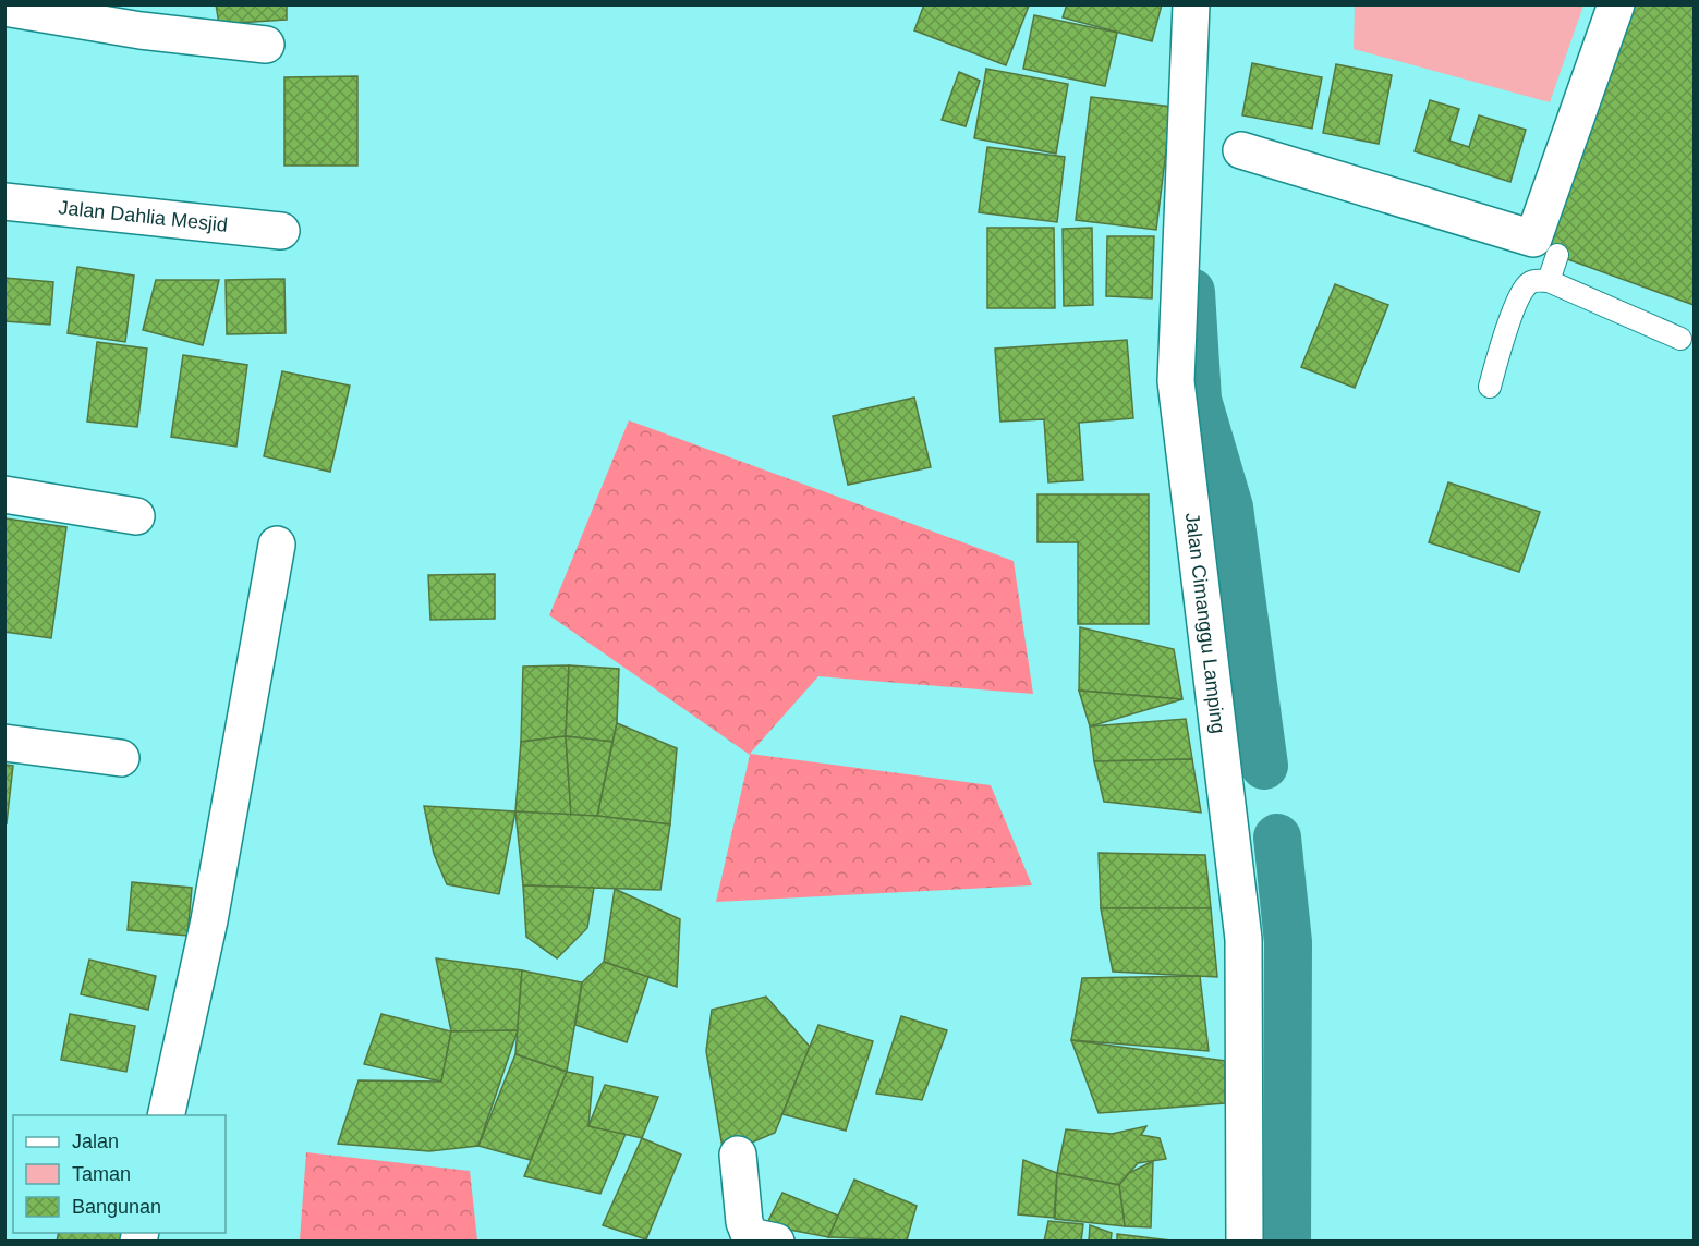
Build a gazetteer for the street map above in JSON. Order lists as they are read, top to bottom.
{
  "streets": {
    "street": ["Jalan Dahlia Mesjid", "Jalan Cimanggu Lamping"]
  },
  "legend": ["Jalan", "Taman", "Bangunan"]
}
